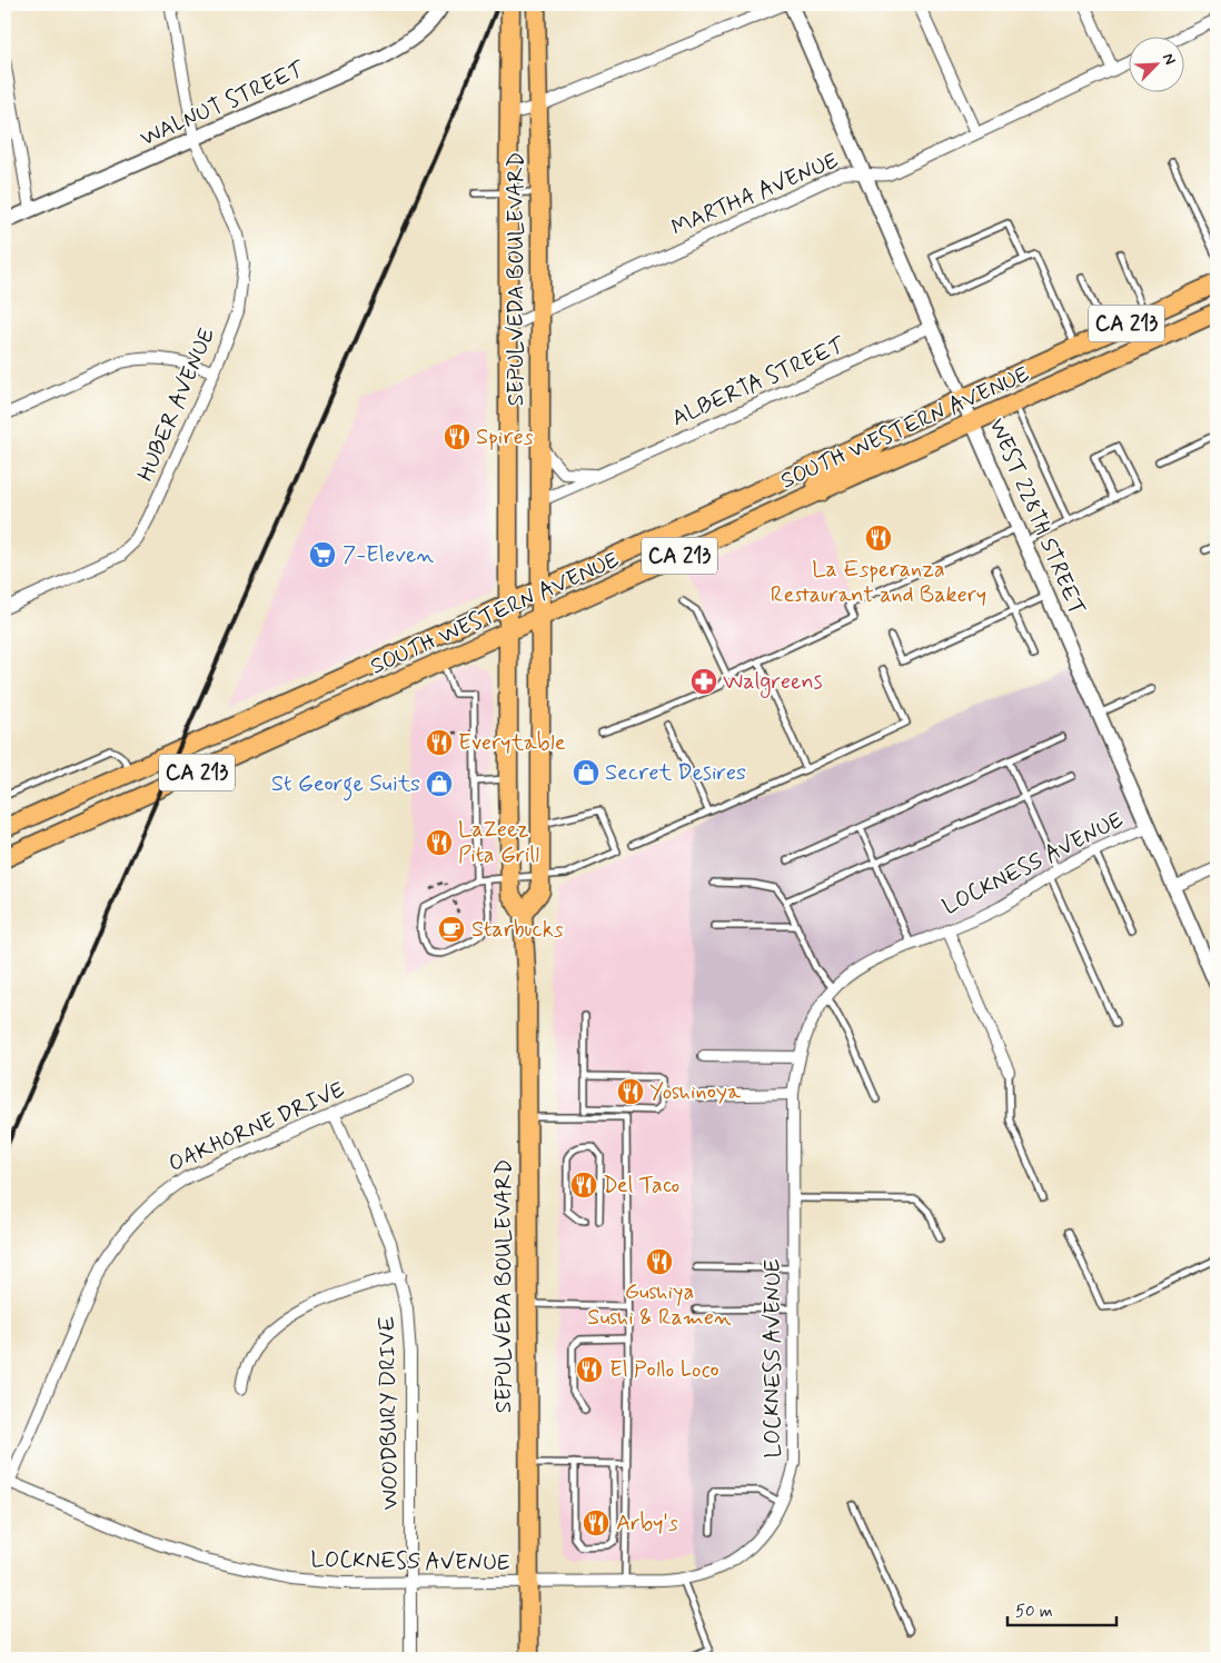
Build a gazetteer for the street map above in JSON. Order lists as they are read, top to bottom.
{
  "streets": {
    "main road": ["SEPULVEDA BOULEVARD", "CA 213", "SOUTH WESTERN AVENUE"],
    "street": [
      "WALNUT STREET",
      "MARTHA AVENUE",
      "ALBERTA STREET",
      "HUBER AVENUE",
      "WEST 228TH STREET",
      "LOCKNESS AVENUE",
      "OAKHORNE DRIVE",
      "WOODBURY DRIVE"
    ]
  },
  "crossings": [
    ["WALNUT STREET", "HUBER AVENUE"],
    ["MARTHA AVENUE", "SEPULVEDA BOULEVARD"],
    ["MARTHA AVENUE", "WEST 228TH STREET"],
    ["SEPULVEDA BOULEVARD", "ALBERTA STREET"],
    ["SEPULVEDA BOULEVARD", "SOUTH WESTERN AVENUE"],
    ["SEPULVEDA BOULEVARD", "LOCKNESS AVENUE"],
    ["ALBERTA STREET", "WEST 228TH STREET"],
    ["SOUTH WESTERN AVENUE", "WEST 228TH STREET"],
    ["WEST 228TH STREET", "LOCKNESS AVENUE"],
    ["LOCKNESS AVENUE", "OAKHORNE DRIVE"],
    ["LOCKNESS AVENUE", "WOODBURY DRIVE"],
    ["OAKHORNE DRIVE", "WOODBURY DRIVE"]
  ],
  "places": {
    "restaurant": [
      "Spires",
      "La Esperanza Restaurant and Bakery",
      "Everytable",
      "LaZeez Pita Grill",
      "Yoshinoya",
      "Del Taco",
      "Gushiya Sushi & Ramen",
      "El Pollo Loco",
      "Arby's"
    ],
    "supermarket": ["7-Eleven"],
    "pharmacy": ["Walgreens"],
    "shop": ["Secret Desires", "St George Suits"],
    "cafe": ["Starbucks"]
  },
  "scale_bar": "50 m",
  "north": "top right"
}
